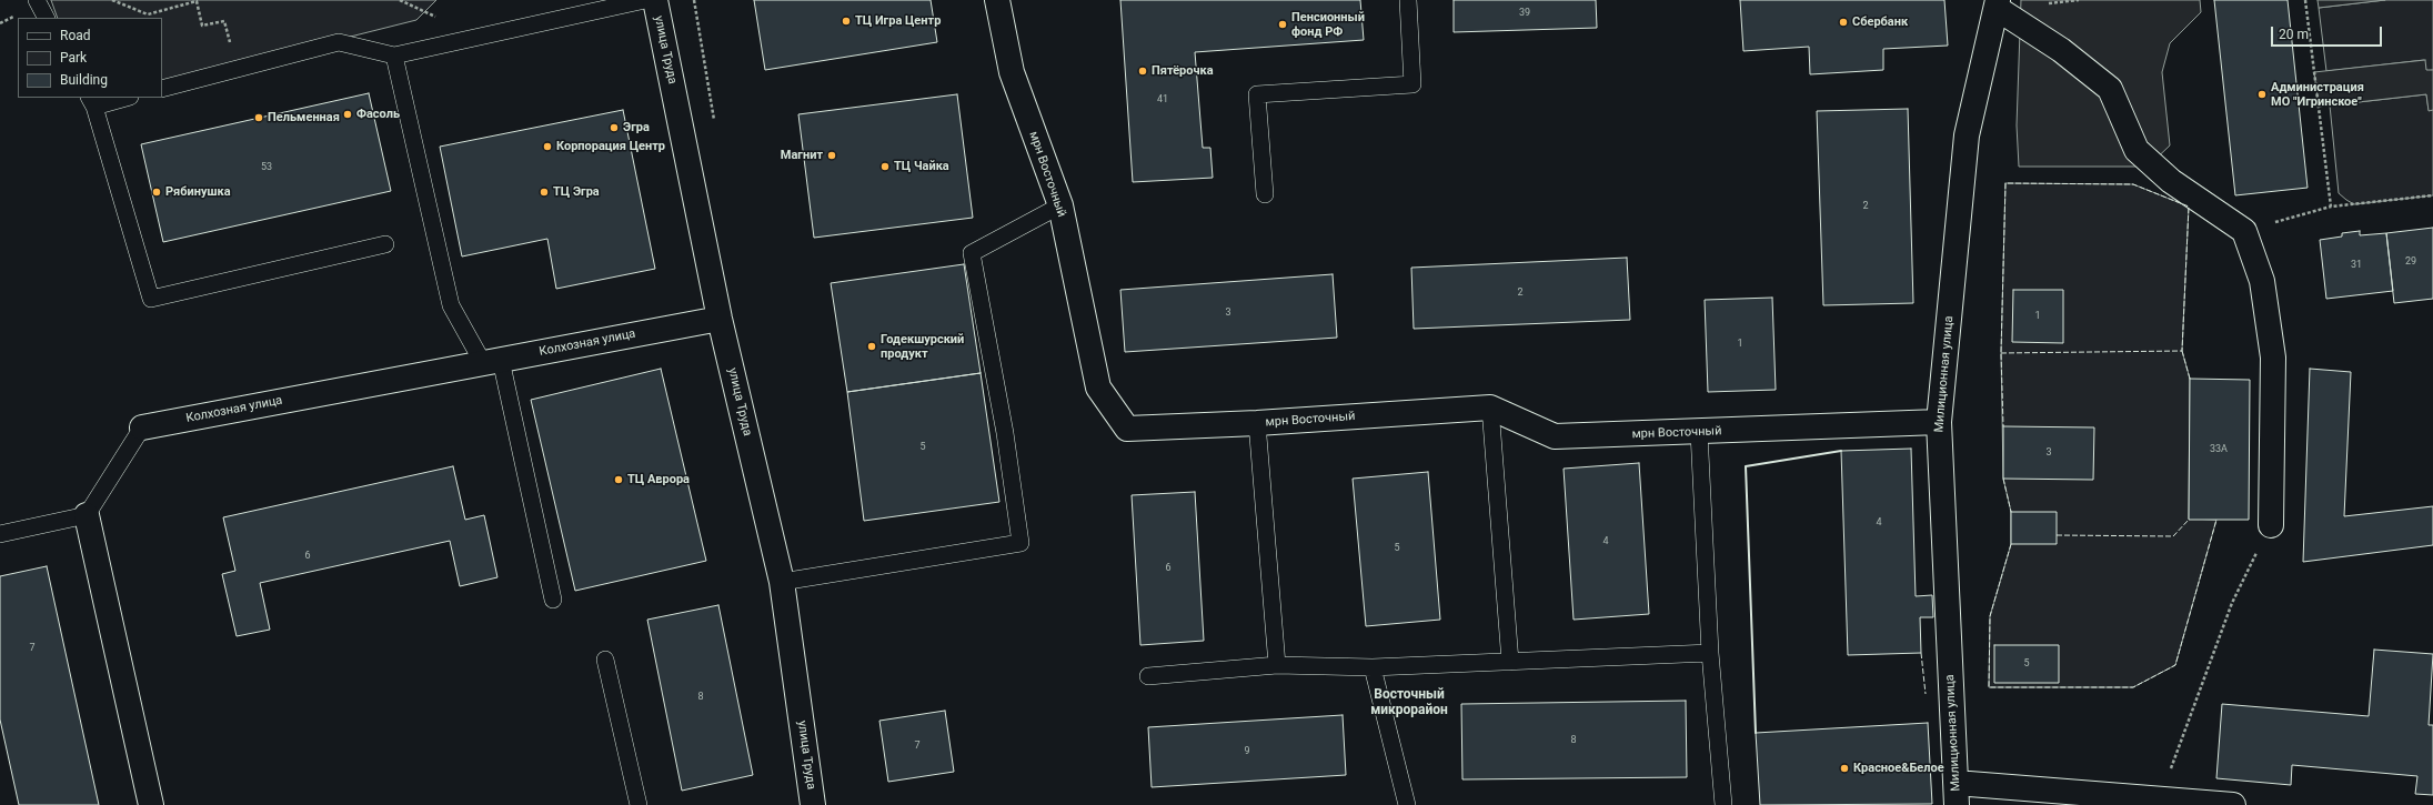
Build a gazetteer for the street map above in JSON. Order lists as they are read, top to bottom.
{
  "streets": {
    "street": [
      "улица Труда",
      "мрн Восточный",
      "Колхозная улица",
      "Милиционная улица"
    ]
  },
  "crossings": [
    ["улица Труда", "Колхозная улица"],
    ["мрн Восточный", "Милиционная улица"]
  ],
  "districts": ["Восточный микрорайон"],
  "places": [
    "ТЦ Игра Центр",
    "Сбербанк",
    "Пенсионный фонд РФ",
    "Пятёрочка",
    "Администрация МО \"Игринское\"",
    "Фасоль",
    "Пельменная",
    "Эгра",
    "Корпорация Центр",
    "Магнит",
    "ТЦ Чайка",
    "Рябинушка",
    "ТЦ Эгра",
    "Годекшурский продукт",
    "ТЦ Аврора",
    "Красное&Белое"
  ],
  "house_numbers": [
    "39",
    "41",
    "53",
    "2",
    "29",
    "31",
    "2",
    "3",
    "1",
    "1",
    "5",
    "33А",
    "3",
    "4",
    "4",
    "5",
    "6",
    "6",
    "7",
    "5",
    "8",
    "8",
    "7",
    "9"
  ],
  "legend": ["Road", "Park", "Building"],
  "scale_bar": "20 m"
}
